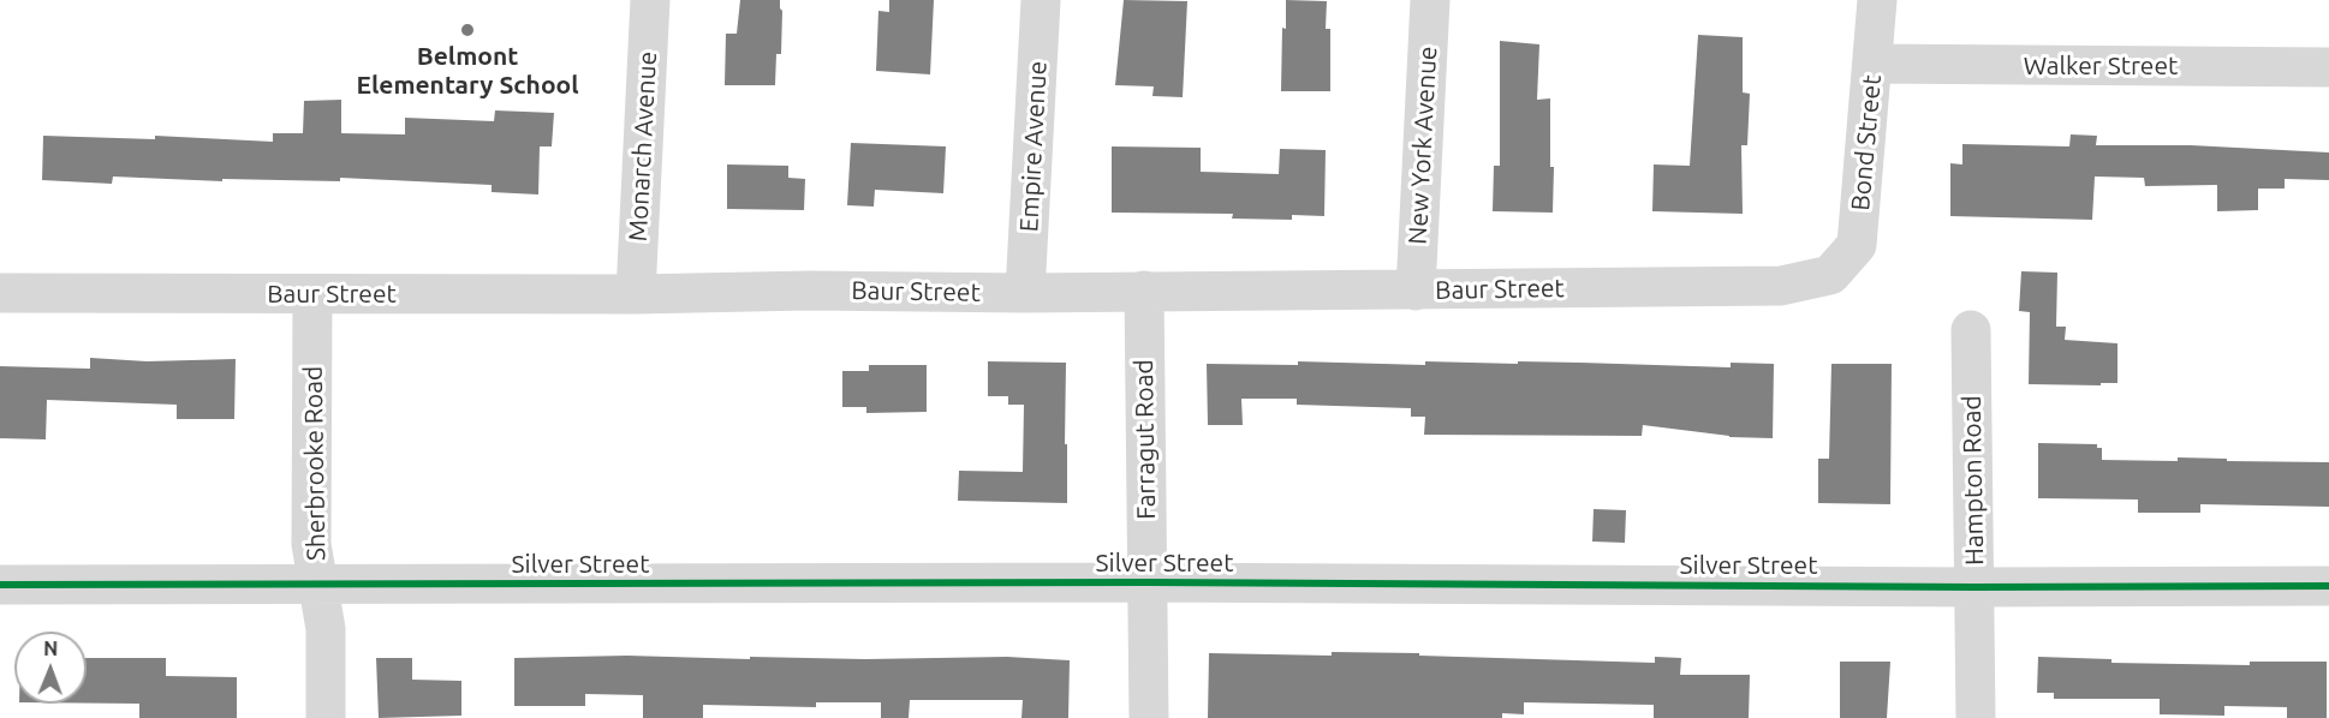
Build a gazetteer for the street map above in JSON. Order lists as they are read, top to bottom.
{
  "streets": {
    "street": [
      "Walker Street",
      "Bond Street",
      "New York Avenue",
      "Monarch Avenue",
      "Empire Avenue",
      "Baur Street",
      "Farragut Road",
      "Sherbrooke Road",
      "Hampton Road",
      "Silver Street"
    ]
  },
  "crossings": [
    ["Walker Street", "Bond Street"],
    ["Bond Street", "Baur Street"],
    ["New York Avenue", "Baur Street"],
    ["Monarch Avenue", "Baur Street"],
    ["Empire Avenue", "Baur Street"],
    ["Baur Street", "Farragut Road"],
    ["Baur Street", "Sherbrooke Road"],
    ["Farragut Road", "Silver Street"],
    ["Sherbrooke Road", "Silver Street"],
    ["Hampton Road", "Silver Street"]
  ],
  "places": ["Belmont Elementary School"],
  "north": "top"
}
